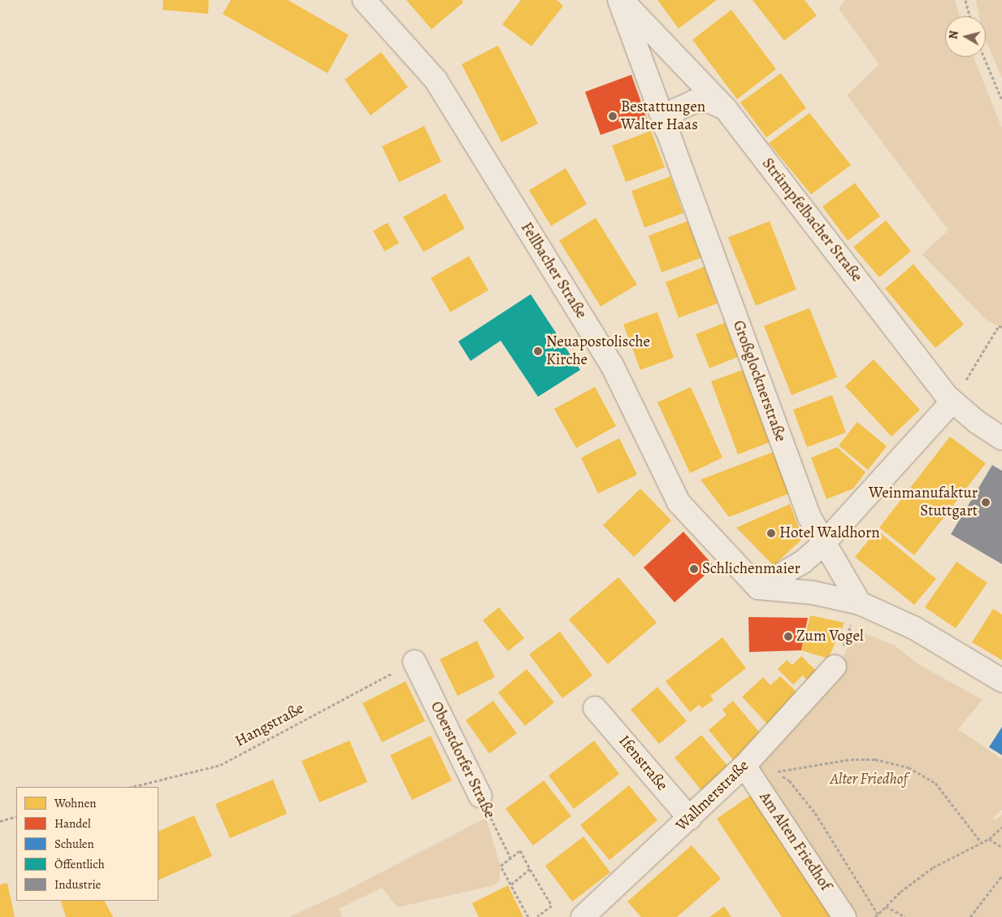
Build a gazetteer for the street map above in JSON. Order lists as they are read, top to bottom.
{
  "streets": {
    "street": [
      "Strümpfelbacher Straße",
      "Fellbacher Straße",
      "Großglocknerstraße",
      "Oberstdorfer Straße",
      "Ifenstraße",
      "Wallmerstraße",
      "Am Alten Friedhof"
    ],
    "path": ["Hangstraße"]
  },
  "crossings": [
    ["Strümpfelbacher Straße", "Großglocknerstraße"],
    ["Hangstraße", "Oberstdorfer Straße"],
    ["Ifenstraße", "Wallmerstraße"],
    ["Wallmerstraße", "Am Alten Friedhof"]
  ],
  "parks": ["Alter Friedhof"],
  "places": [
    "Bestattungen Walter Haas",
    "Neuapostolische Kirche",
    "Weinmanufaktur Stuttgart",
    "Hotel Waldhorn",
    "Schlichenmaier",
    "Zum Vogel"
  ],
  "legend": [
    "Wohnen",
    "Handel",
    "Schulen",
    "Öffentlich",
    "Industrie"
  ],
  "north": "left"
}
